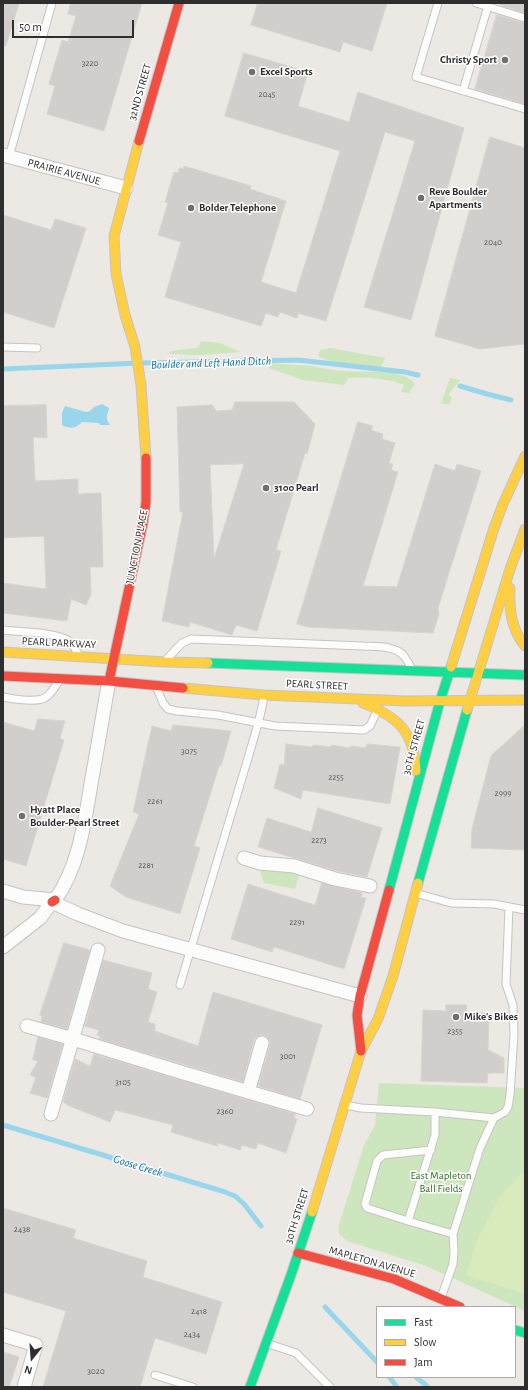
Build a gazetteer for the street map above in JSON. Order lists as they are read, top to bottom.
{
  "streets": {
    "main road": [
      "32ND STREET",
      "JUNCTION PLACE",
      "PEARL PARKWAY",
      "PEARL STREET",
      "30TH STREET",
      "MAPLETON AVENUE"
    ],
    "street": ["PRAIRIE AVENUE"]
  },
  "crossings": [
    ["32ND STREET", "PRAIRIE AVENUE"],
    ["32ND STREET", "JUNCTION PLACE"],
    ["PRAIRIE AVENUE", "JUNCTION PLACE"],
    ["JUNCTION PLACE", "PEARL PARKWAY"],
    ["JUNCTION PLACE", "PEARL STREET"],
    ["PEARL PARKWAY", "PEARL STREET"],
    ["PEARL STREET", "30TH STREET"],
    ["30TH STREET", "MAPLETON AVENUE"]
  ],
  "water": ["Boulder and Left Hand Ditch", "Goose Creek"],
  "parks": ["East Mapleton Ball Fields"],
  "places": [
    "Christy Sport",
    "Excel Sports",
    "Reve Boulder Apartments",
    "Bolder Telephone",
    "3100 Pearl",
    "Hyatt Place Boulder-Pearl Street",
    "Mike's Bikes"
  ],
  "house_numbers": [
    "3220",
    "2045",
    "2040",
    "3075",
    "2255",
    "2999",
    "2261",
    "2273",
    "2281",
    "2291",
    "2355",
    "3001",
    "3105",
    "2360",
    "2438",
    "2418",
    "2434",
    "3020"
  ],
  "legend": ["Fast", "Slow", "Jam"],
  "scale_bar": "50 m",
  "north": "bottom"
}
